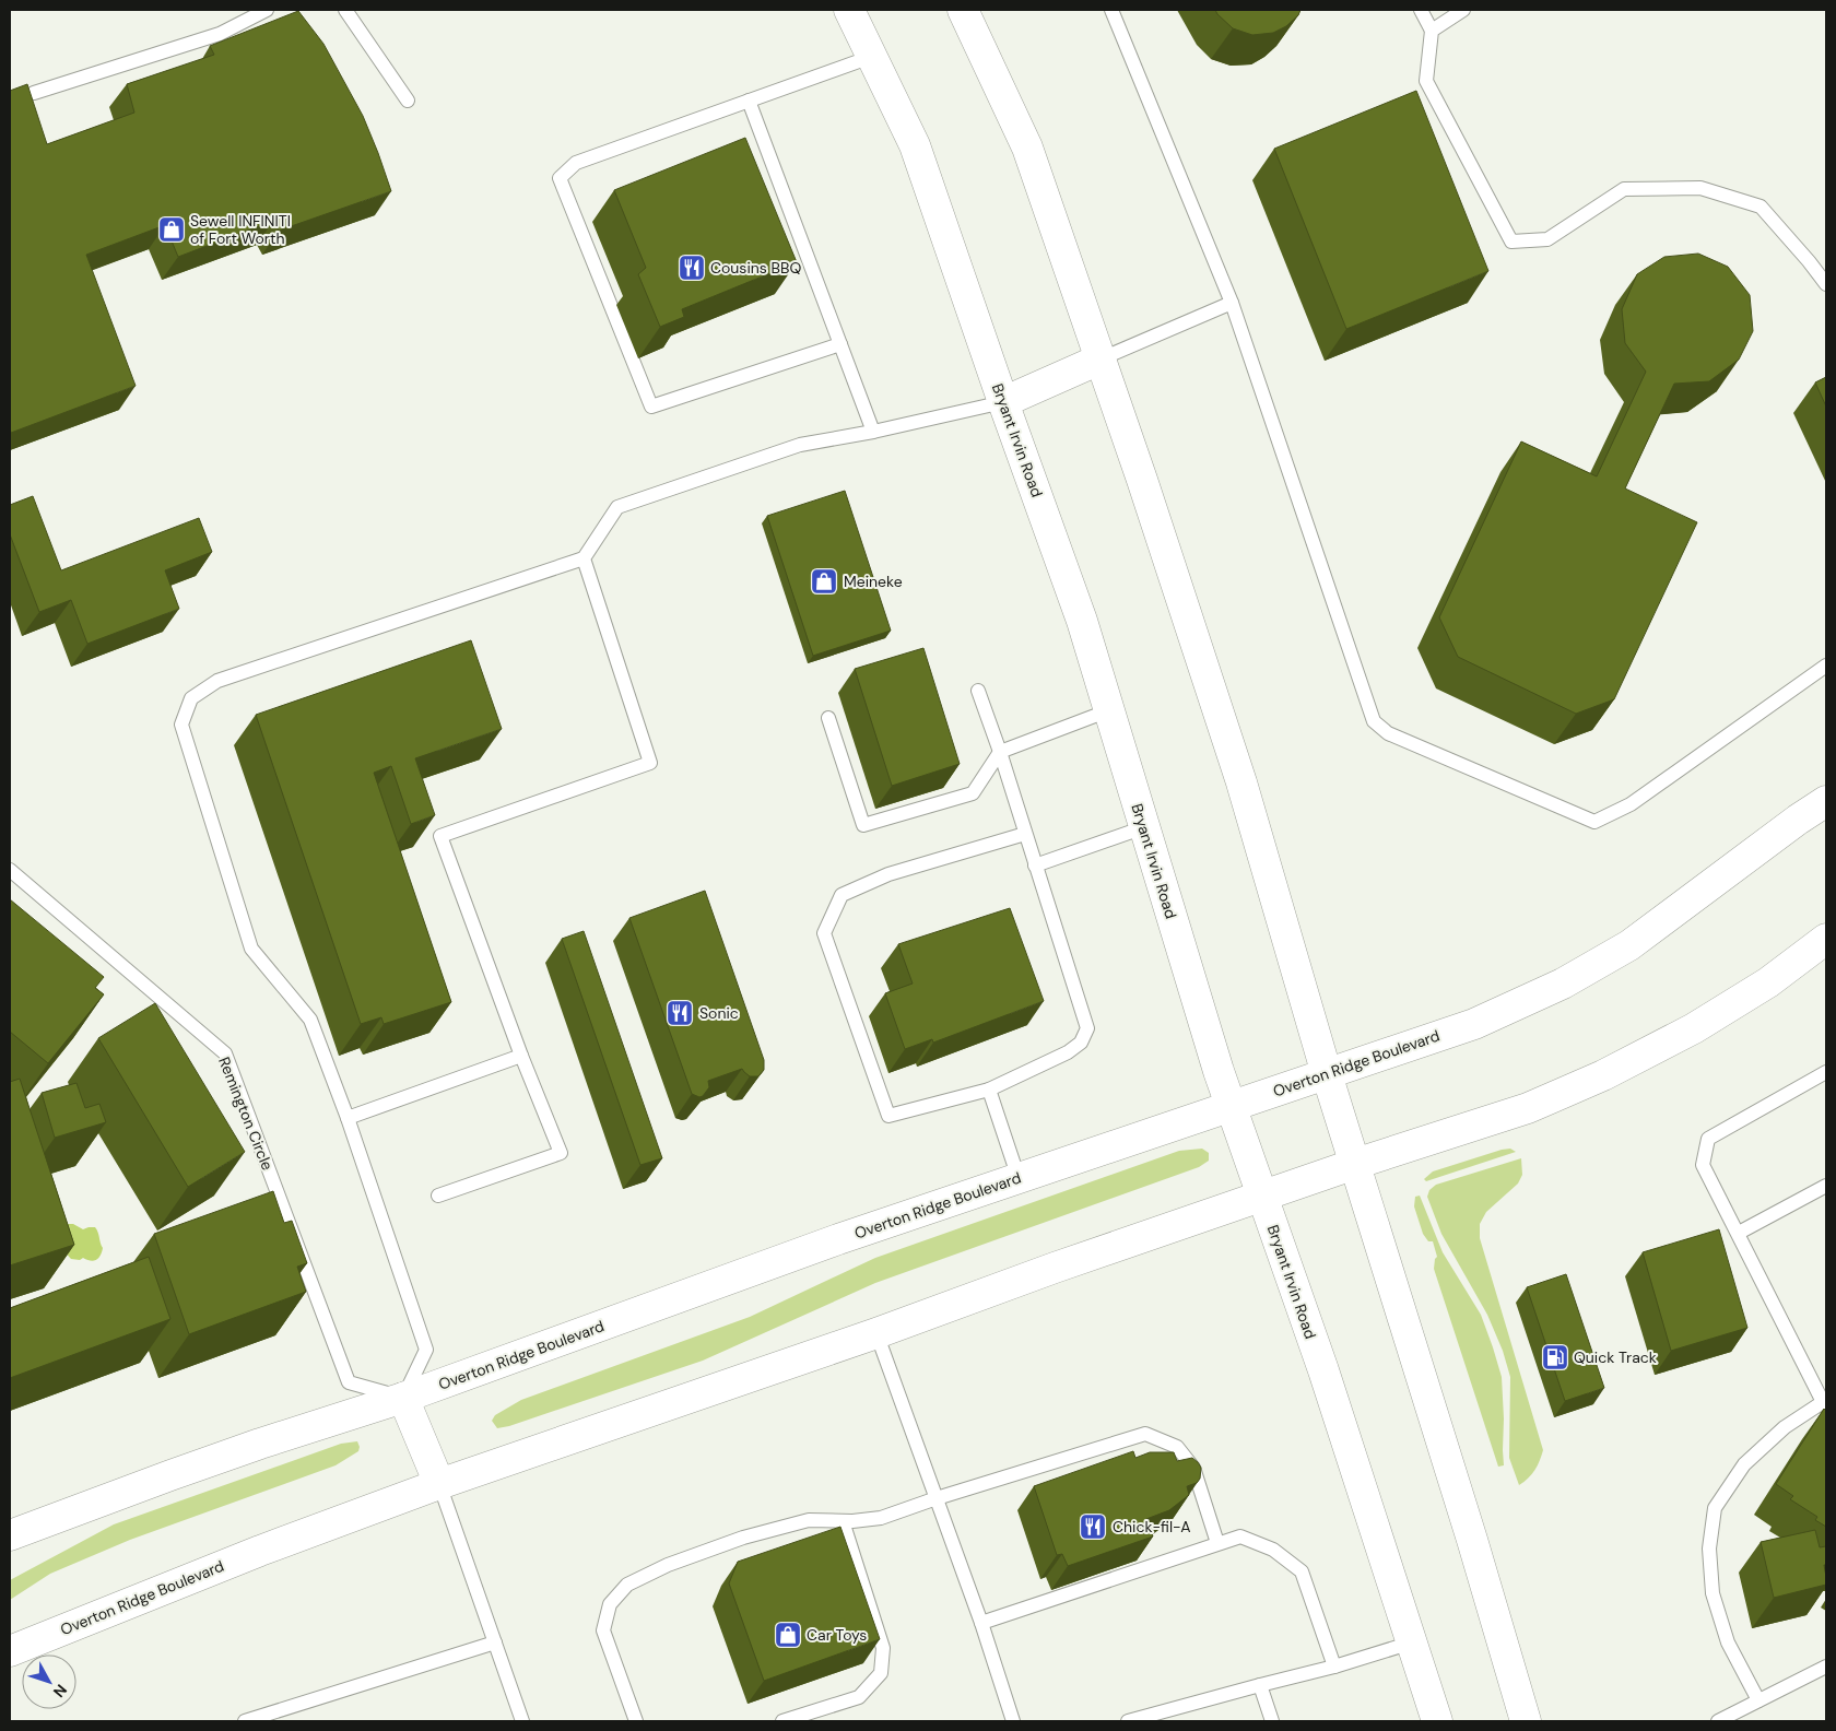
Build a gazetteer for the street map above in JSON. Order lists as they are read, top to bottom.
{
  "streets": {
    "street": ["Bryant Irvin Road", "Overton Ridge Boulevard"],
    "lane": ["Remington Circle"]
  },
  "crossings": [
    ["Bryant Irvin Road", "Overton Ridge Boulevard"],
    ["Overton Ridge Boulevard", "Remington Circle"]
  ],
  "places": {
    "shop": ["Sewell INFINITI of Fort Worth", "Meineke", "Car Toys"],
    "restaurant": ["Cousins BBQ", "Sonic", "Chick-fil-A"],
    "fuel station": ["Quick Track"]
  },
  "north": "bottom right"
}
